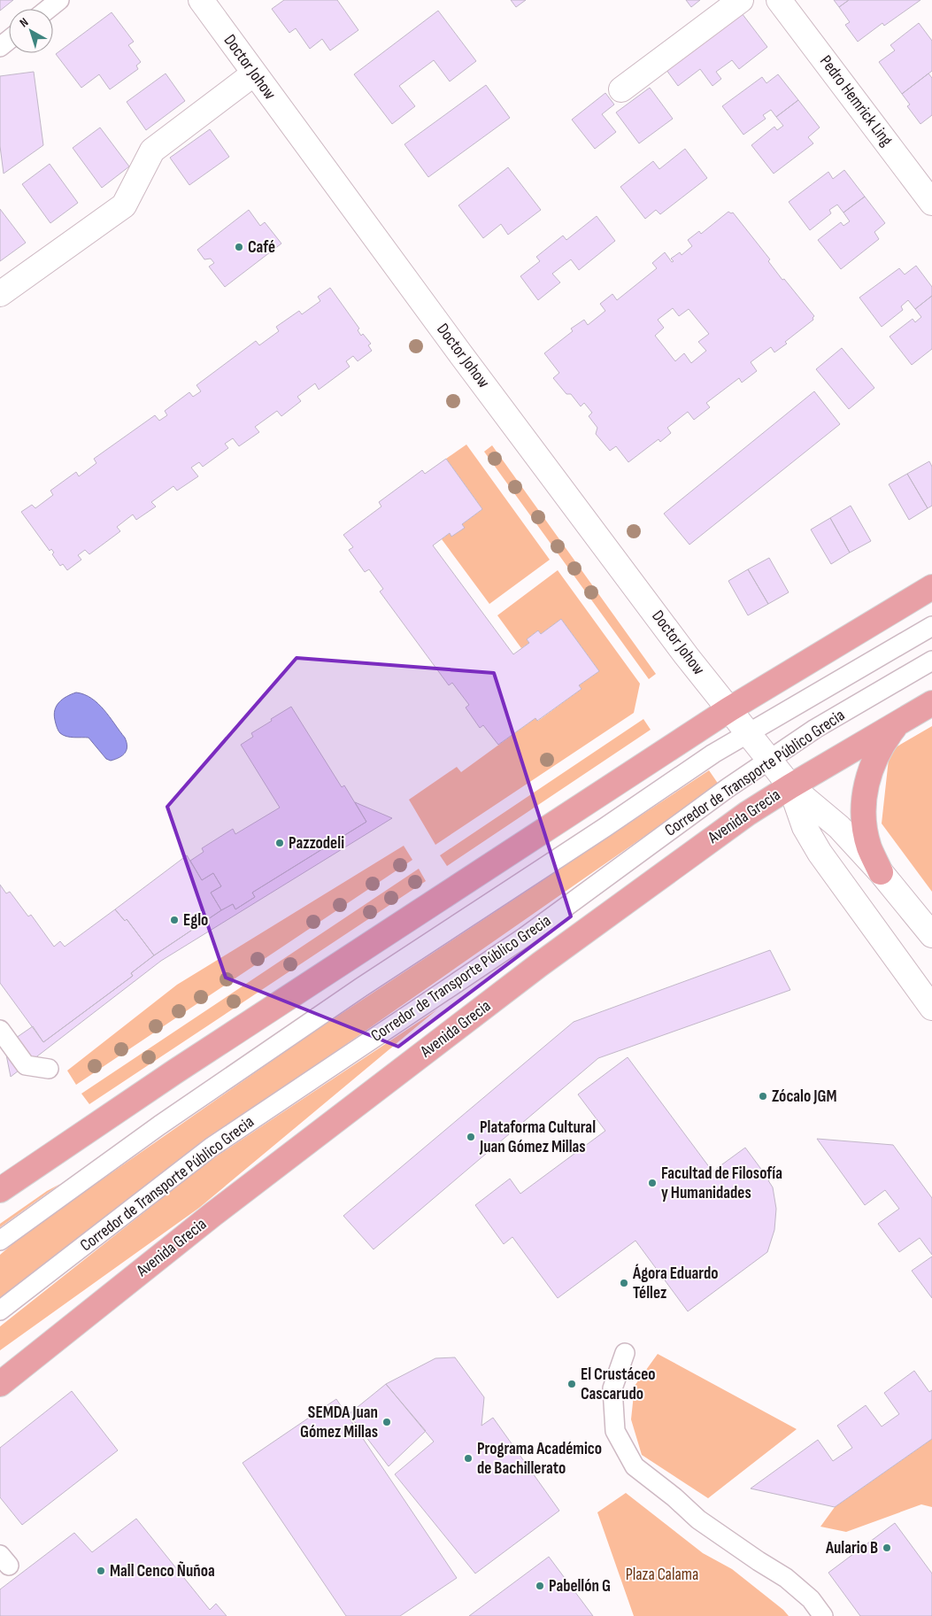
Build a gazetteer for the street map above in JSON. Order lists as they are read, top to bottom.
{
  "streets": {
    "main road": ["Avenida Grecia"],
    "street": ["Doctor Johow", "Pedro Hemrick Ling"],
    "lane": ["Corredor de Transporte Público Grecia"]
  },
  "crossings": [
    ["Doctor Johow", "Corredor de Transporte Público Grecia"],
    ["Doctor Johow", "Avenida Grecia"]
  ],
  "parks": ["Plaza Calama"],
  "places": [
    "Café",
    "Pazzodeli",
    "Eglo",
    "Zócalo JGM",
    "Plataforma Cultural Juan Gómez Millas",
    "Facultad de Filosofía y Humanidades",
    "Ágora Eduardo Téllez",
    "El Crustáceo Cascarudo",
    "SEMDA Juan Gómez Millas",
    "Programa Académico de Bachillerato",
    "Aulario B",
    "Mall Cenco Ñuñoa",
    "Pabellón G"
  ],
  "north": "top left"
}
